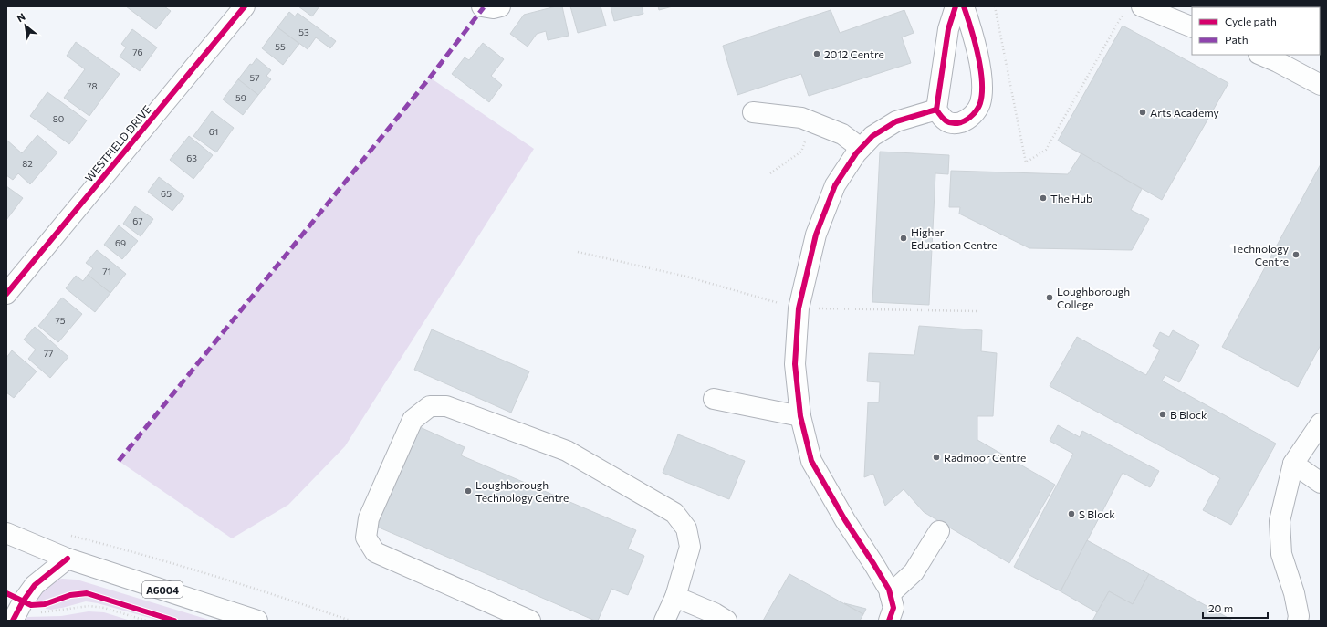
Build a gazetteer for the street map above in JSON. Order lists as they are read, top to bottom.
{
  "streets": {
    "street": ["WESTFIELD DRIVE", "A6004"]
  },
  "places": [
    "2012 Centre",
    "Arts Academy",
    "The Hub",
    "Higher Education Centre",
    "Technology Centre",
    "Loughborough College",
    "B Block",
    "Radmoor Centre",
    "Loughborough Technology Centre",
    "S Block"
  ],
  "house_numbers": [
    "53",
    "55",
    "76",
    "57",
    "78",
    "59",
    "80",
    "61",
    "63",
    "82",
    "65",
    "67",
    "69",
    "71",
    "75",
    "77"
  ],
  "legend": ["Cycle path", "Path"],
  "scale_bar": "20 m",
  "north": "top left"
}
